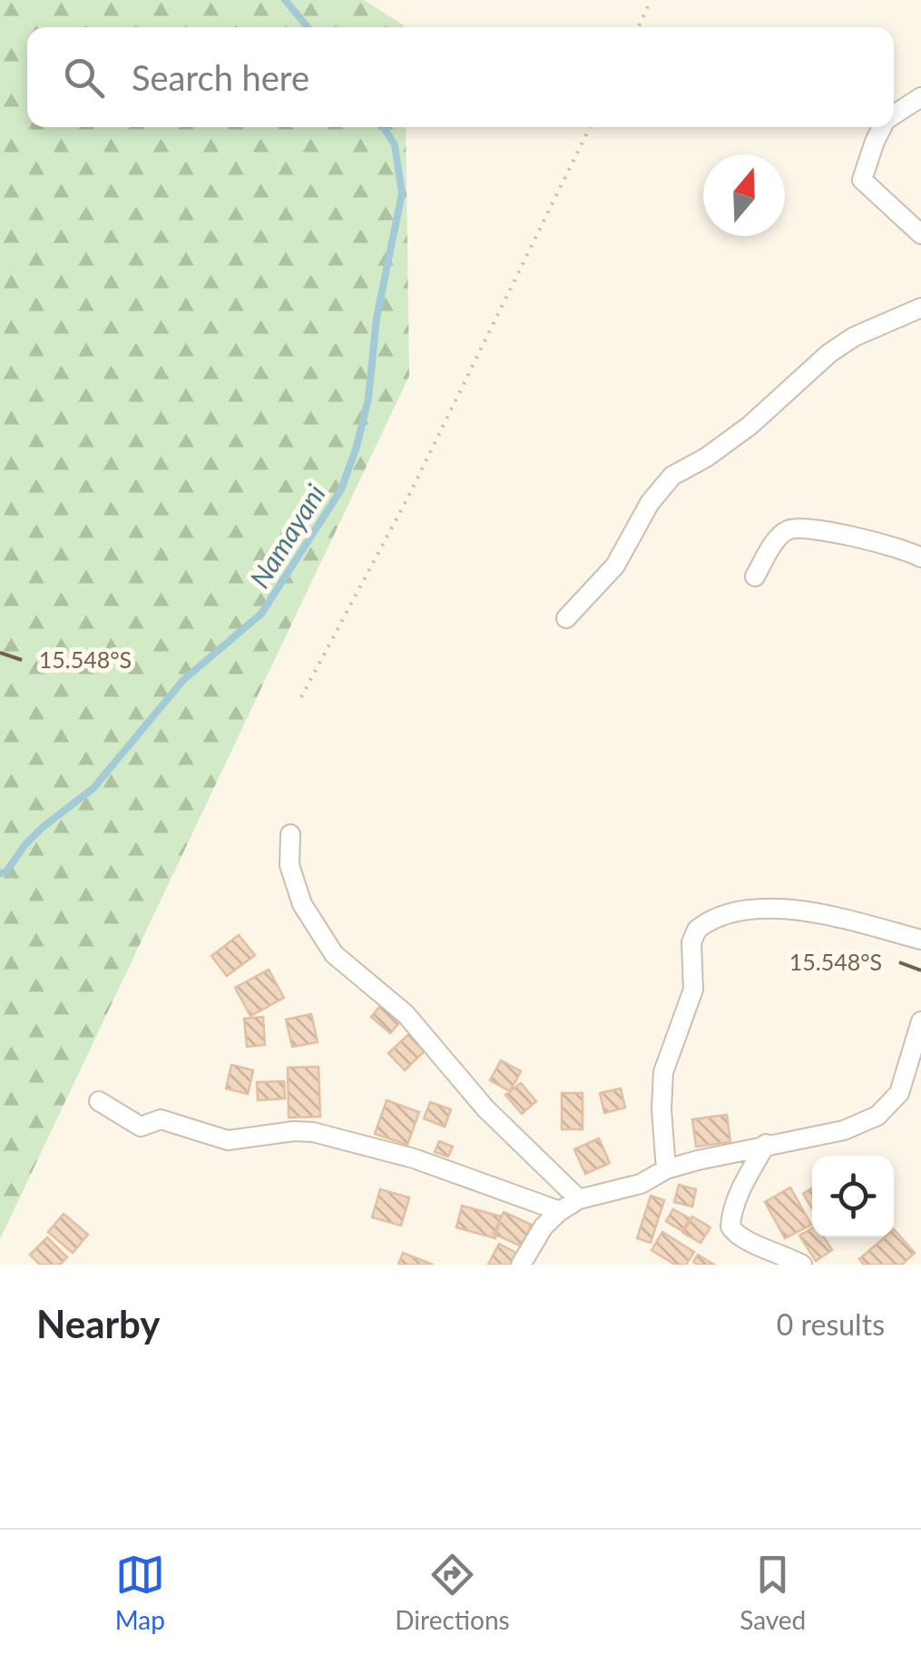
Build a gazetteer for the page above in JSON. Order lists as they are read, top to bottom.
{
  "water": ["Namayani"],
  "north": "top",
  "page": {
    "search": "Search here",
    "heading": ["Nearby", "0 results"],
    "nav": ["Map", "Directions", "Saved"]
  },
  "coordinates": ["15.548°S"]
}
